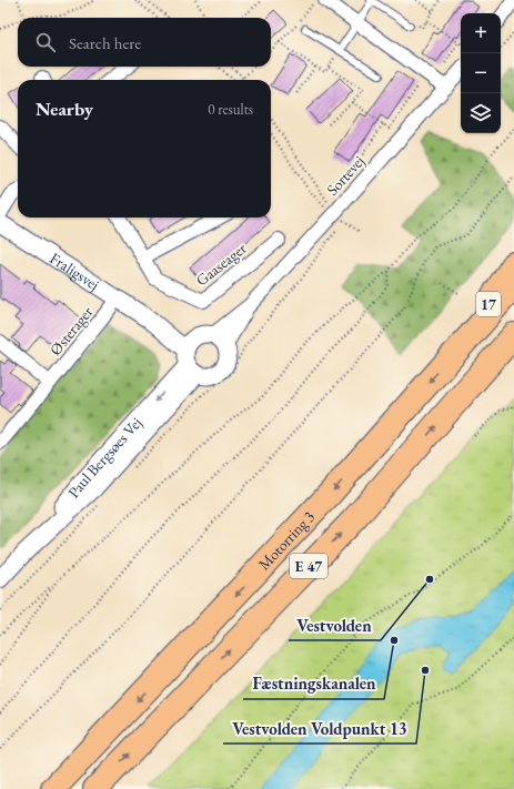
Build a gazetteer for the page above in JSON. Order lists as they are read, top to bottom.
{
  "streets": {
    "highway": ["17", "Motorring 3", "E 47"],
    "street": [
      "Sortevej",
      "Gaaseager",
      "Fraligsvej",
      "Østerager",
      "Paul Bergsøes Vej"
    ]
  },
  "crossings": [
    ["Sortevej", "Fraligsvej"],
    ["Sortevej", "Paul Bergsøes Vej"],
    ["Fraligsvej", "Østerager"],
    ["Fraligsvej", "Paul Bergsøes Vej"],
    ["17", "Motorring 3"]
  ],
  "places": ["Vestvolden", "Fæstningskanalen", "Vestvolden Voldpunkt 13"],
  "page": {
    "map_buttons": ["+", "−"],
    "search": "Search here",
    "heading": ["Nearby", "0 results"]
  }
}
